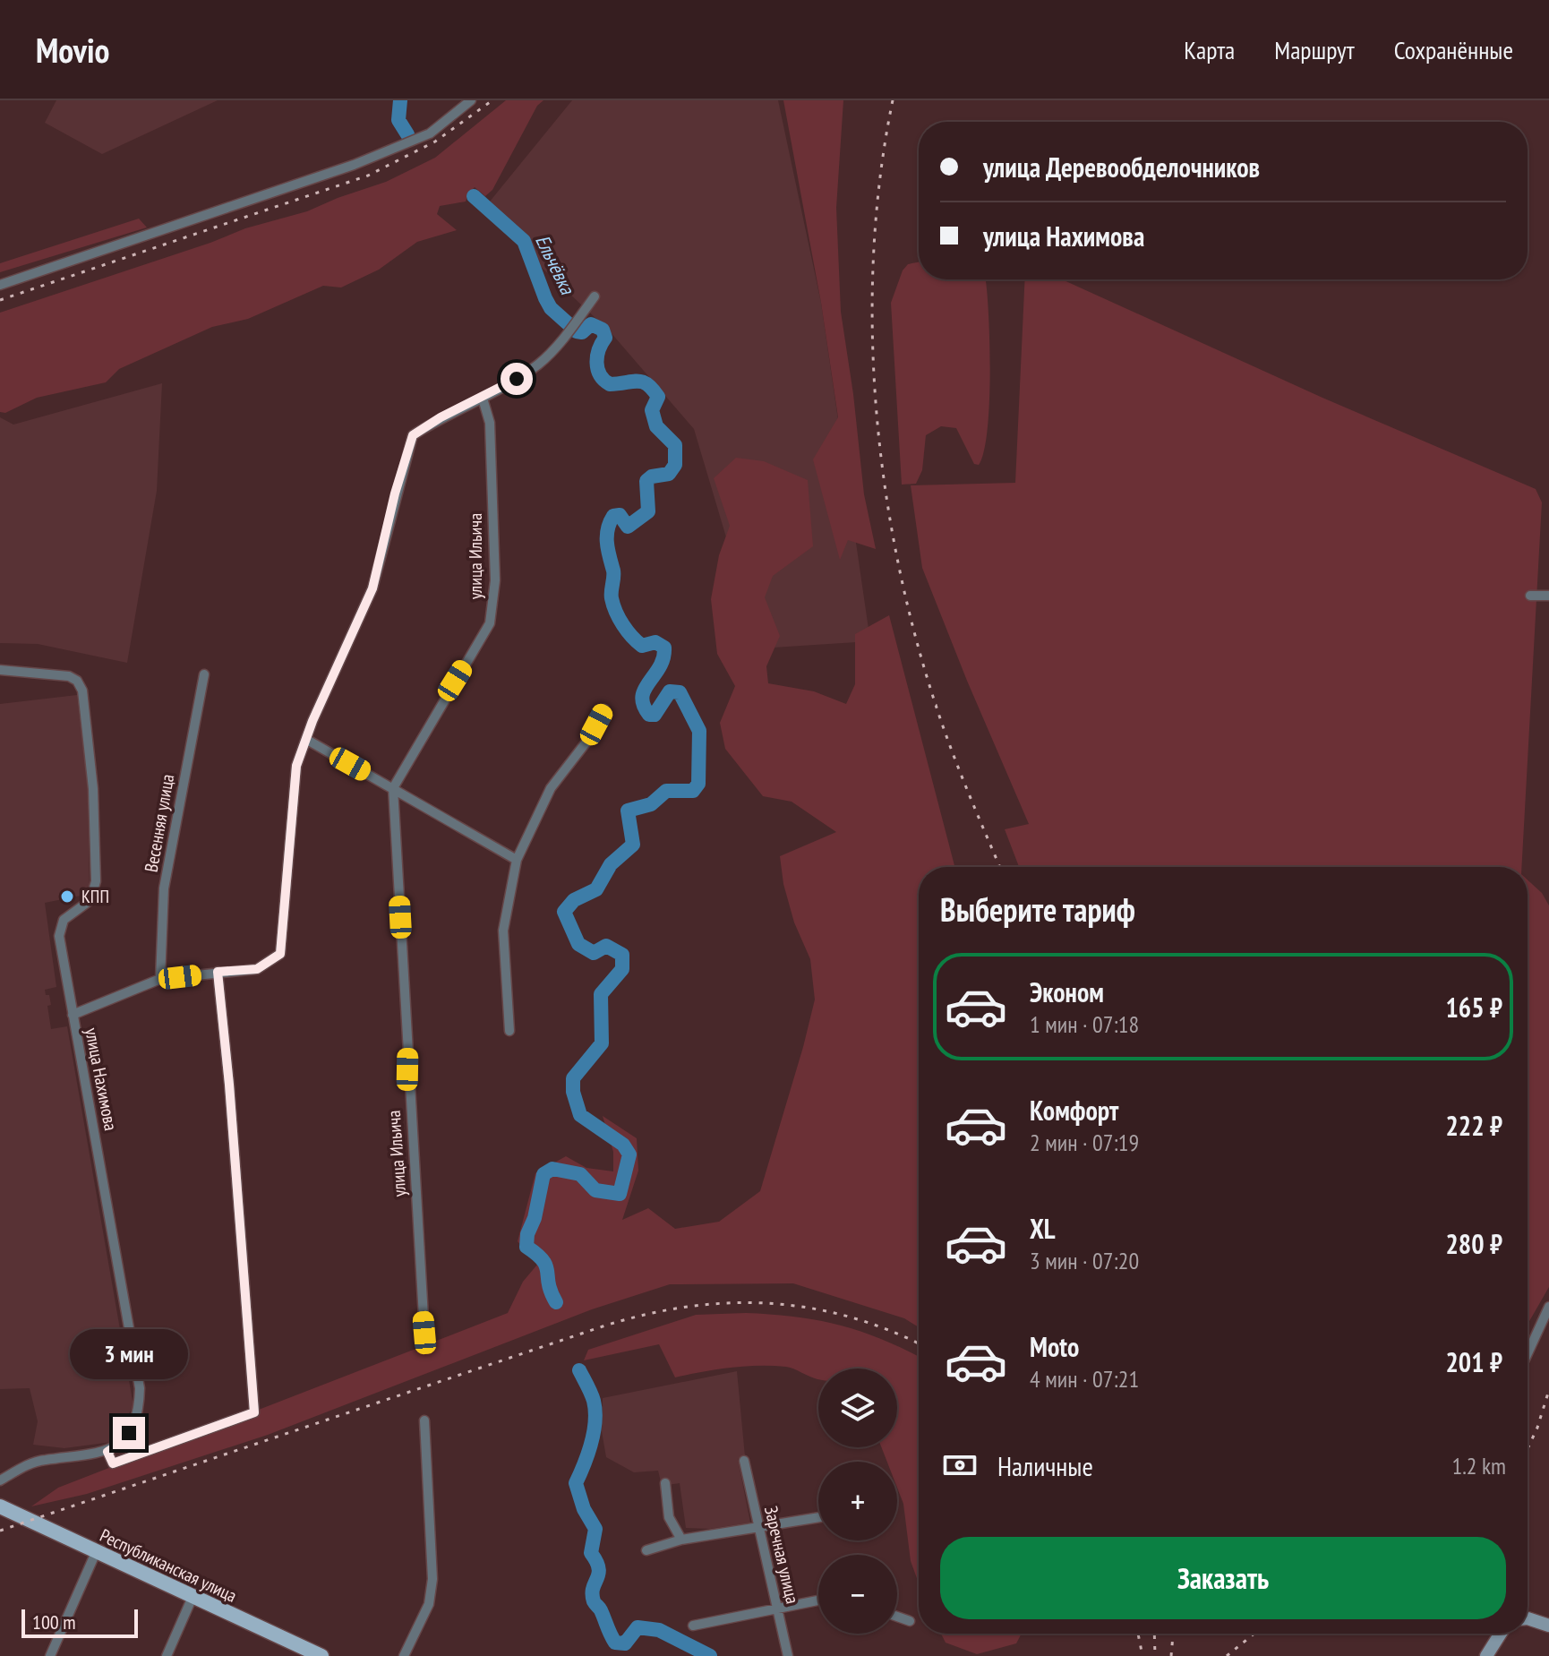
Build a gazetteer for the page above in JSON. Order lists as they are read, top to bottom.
{
  "streets": {
    "main road": ["Республиканская улица"],
    "street": [
      "улица Ильича",
      "Весенняя улица",
      "улица Нахимова",
      "Заречная улица"
    ]
  },
  "water": ["Ельчёвка"],
  "places": ["КПП"],
  "scale_bar": "100 m",
  "page": {
    "header": "Movio",
    "nav": ["Карта", "Маршрут", "Сохранённые"],
    "banner": ["улица Деревообделочников", "улица Нахимова"],
    "heading": "Выберите тариф",
    "list": [
      {
        "name": "Эконом",
        "note": "1 мин · 07:18",
        "value": "165 ₽"
      },
      {
        "name": "Комфорт",
        "note": "2 мин · 07:19",
        "value": "222 ₽"
      },
      {
        "name": "XL",
        "note": "3 мин · 07:20",
        "value": "280 ₽"
      },
      {
        "name": "Moto",
        "note": "4 мин · 07:21",
        "value": "201 ₽"
      }
    ],
    "bubble": "3 мин",
    "map_buttons": ["+", "−"],
    "pay": ["Наличные", "1.2 km"],
    "buttons": "Заказать",
    "scale": "100 m"
  }
}
